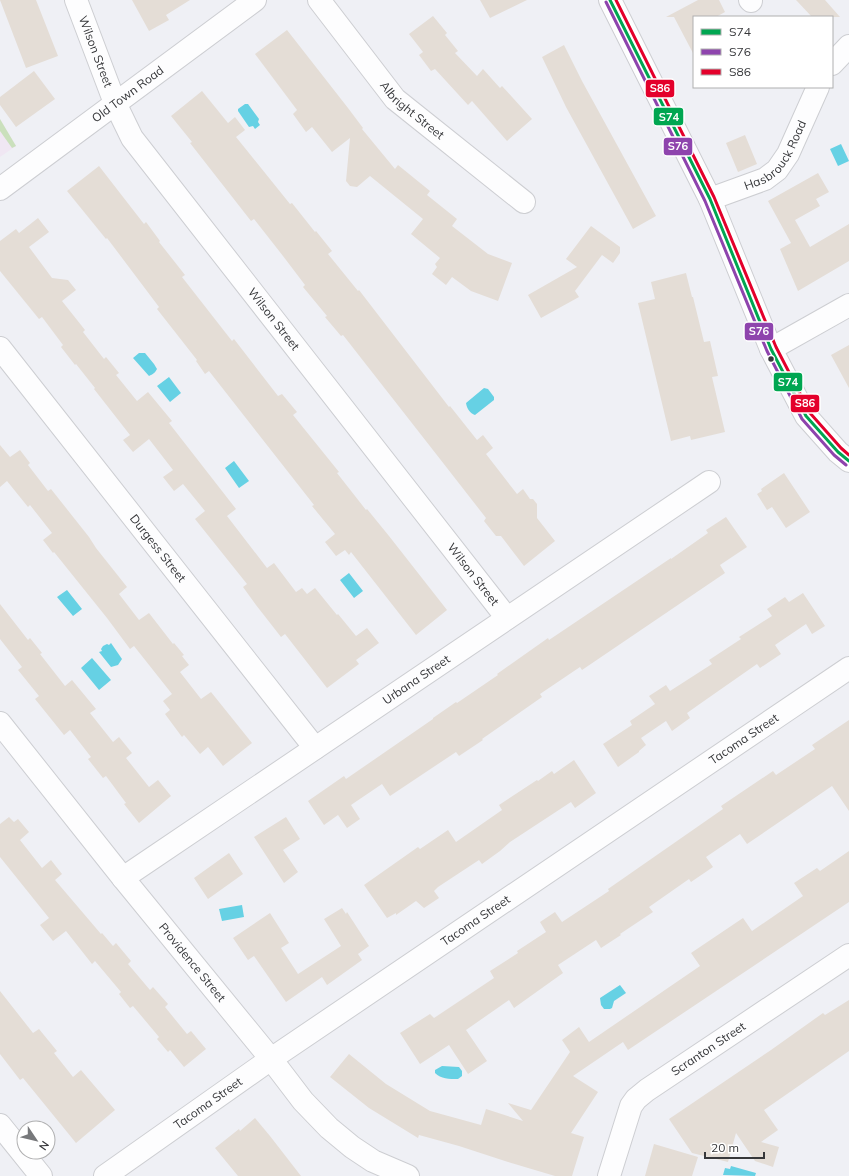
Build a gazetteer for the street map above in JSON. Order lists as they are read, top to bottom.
{
  "streets": {
    "street": [
      "Wilson Street",
      "Old Town Road",
      "Albright Street",
      "Hasbrouck Road",
      "Durgess Street",
      "Urbana Street",
      "Tacoma Street",
      "Providence Street",
      "Scranton Street"
    ]
  },
  "crossings": [
    ["Wilson Street", "Old Town Road"],
    ["Wilson Street", "Urbana Street"],
    ["Durgess Street", "Urbana Street"],
    ["Urbana Street", "Providence Street"],
    ["Tacoma Street", "Providence Street"]
  ],
  "lines": ["transit line S74", "transit line S86", "transit line S76"],
  "legend": ["S74", "S76", "S86"],
  "scale_bar": "20 m",
  "north": "bottom right"
}
